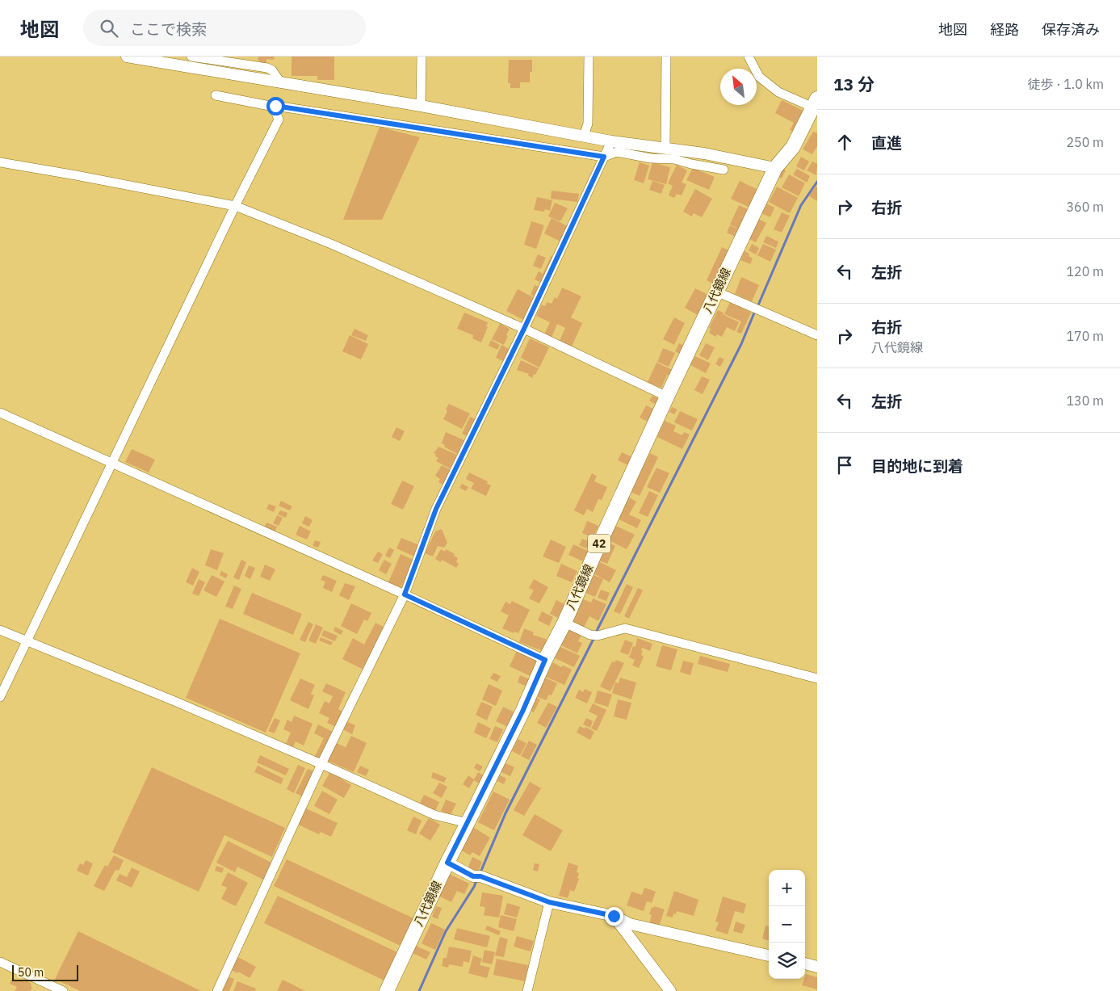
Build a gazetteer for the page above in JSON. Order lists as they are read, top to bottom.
{
  "streets": {
    "main road": ["八代鏡線", "42"]
  },
  "scale_bar": "50 m",
  "north": "top left",
  "page": {
    "header": "地図",
    "search": "ここで検索",
    "nav": ["地図", "経路", "保存済み"],
    "heading": ["13 分", "徒歩 · 1.0 km"],
    "list": [
      ["直進", "250 m"],
      ["右折", "360 m"],
      ["左折", "120 m"],
      ["右折", "八代鏡線", "170 m"],
      ["左折", "130 m"],
      "目的地に到着"
    ],
    "map_buttons": ["+", "−"],
    "scale": "50 m"
  }
}
